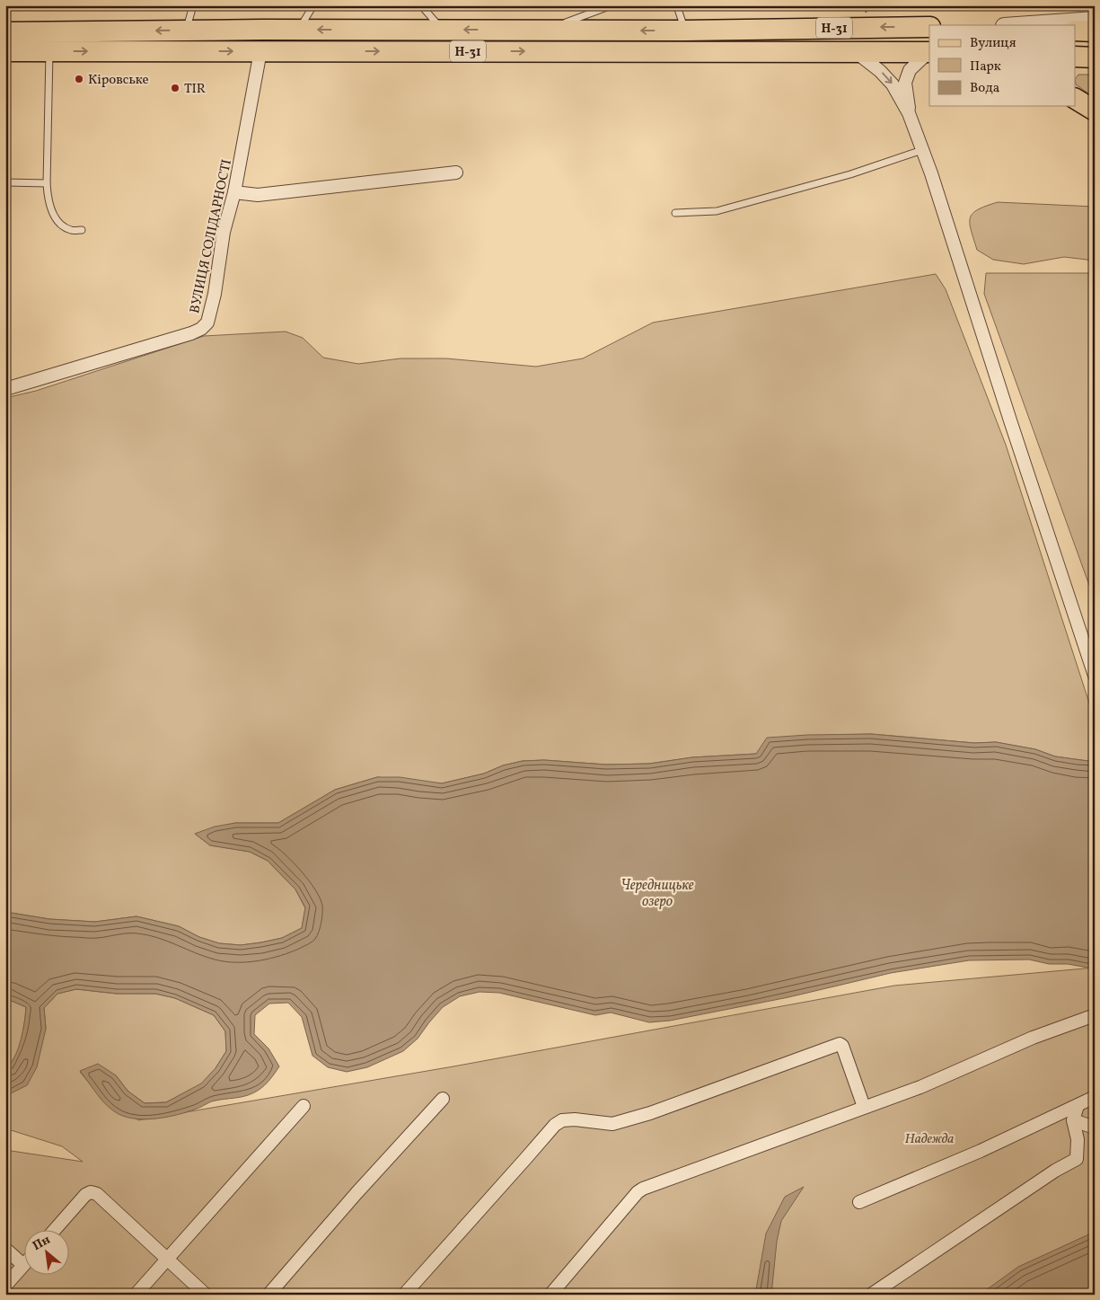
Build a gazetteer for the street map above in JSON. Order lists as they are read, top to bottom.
{
  "streets": {
    "main road": ["Н-31"],
    "street": ["ВУЛИЦЯ СОЛІДАРНОСТІ"]
  },
  "crossings": [
    ["Н-31", "ВУЛИЦЯ СОЛІДАРНОСТІ"]
  ],
  "water": ["Чередницьке озеро"],
  "parks": ["Надежда"],
  "places": ["Кіровське", "TIR"],
  "legend": ["Вулиця", "Парк", "Вода"],
  "north": "top left"
}
